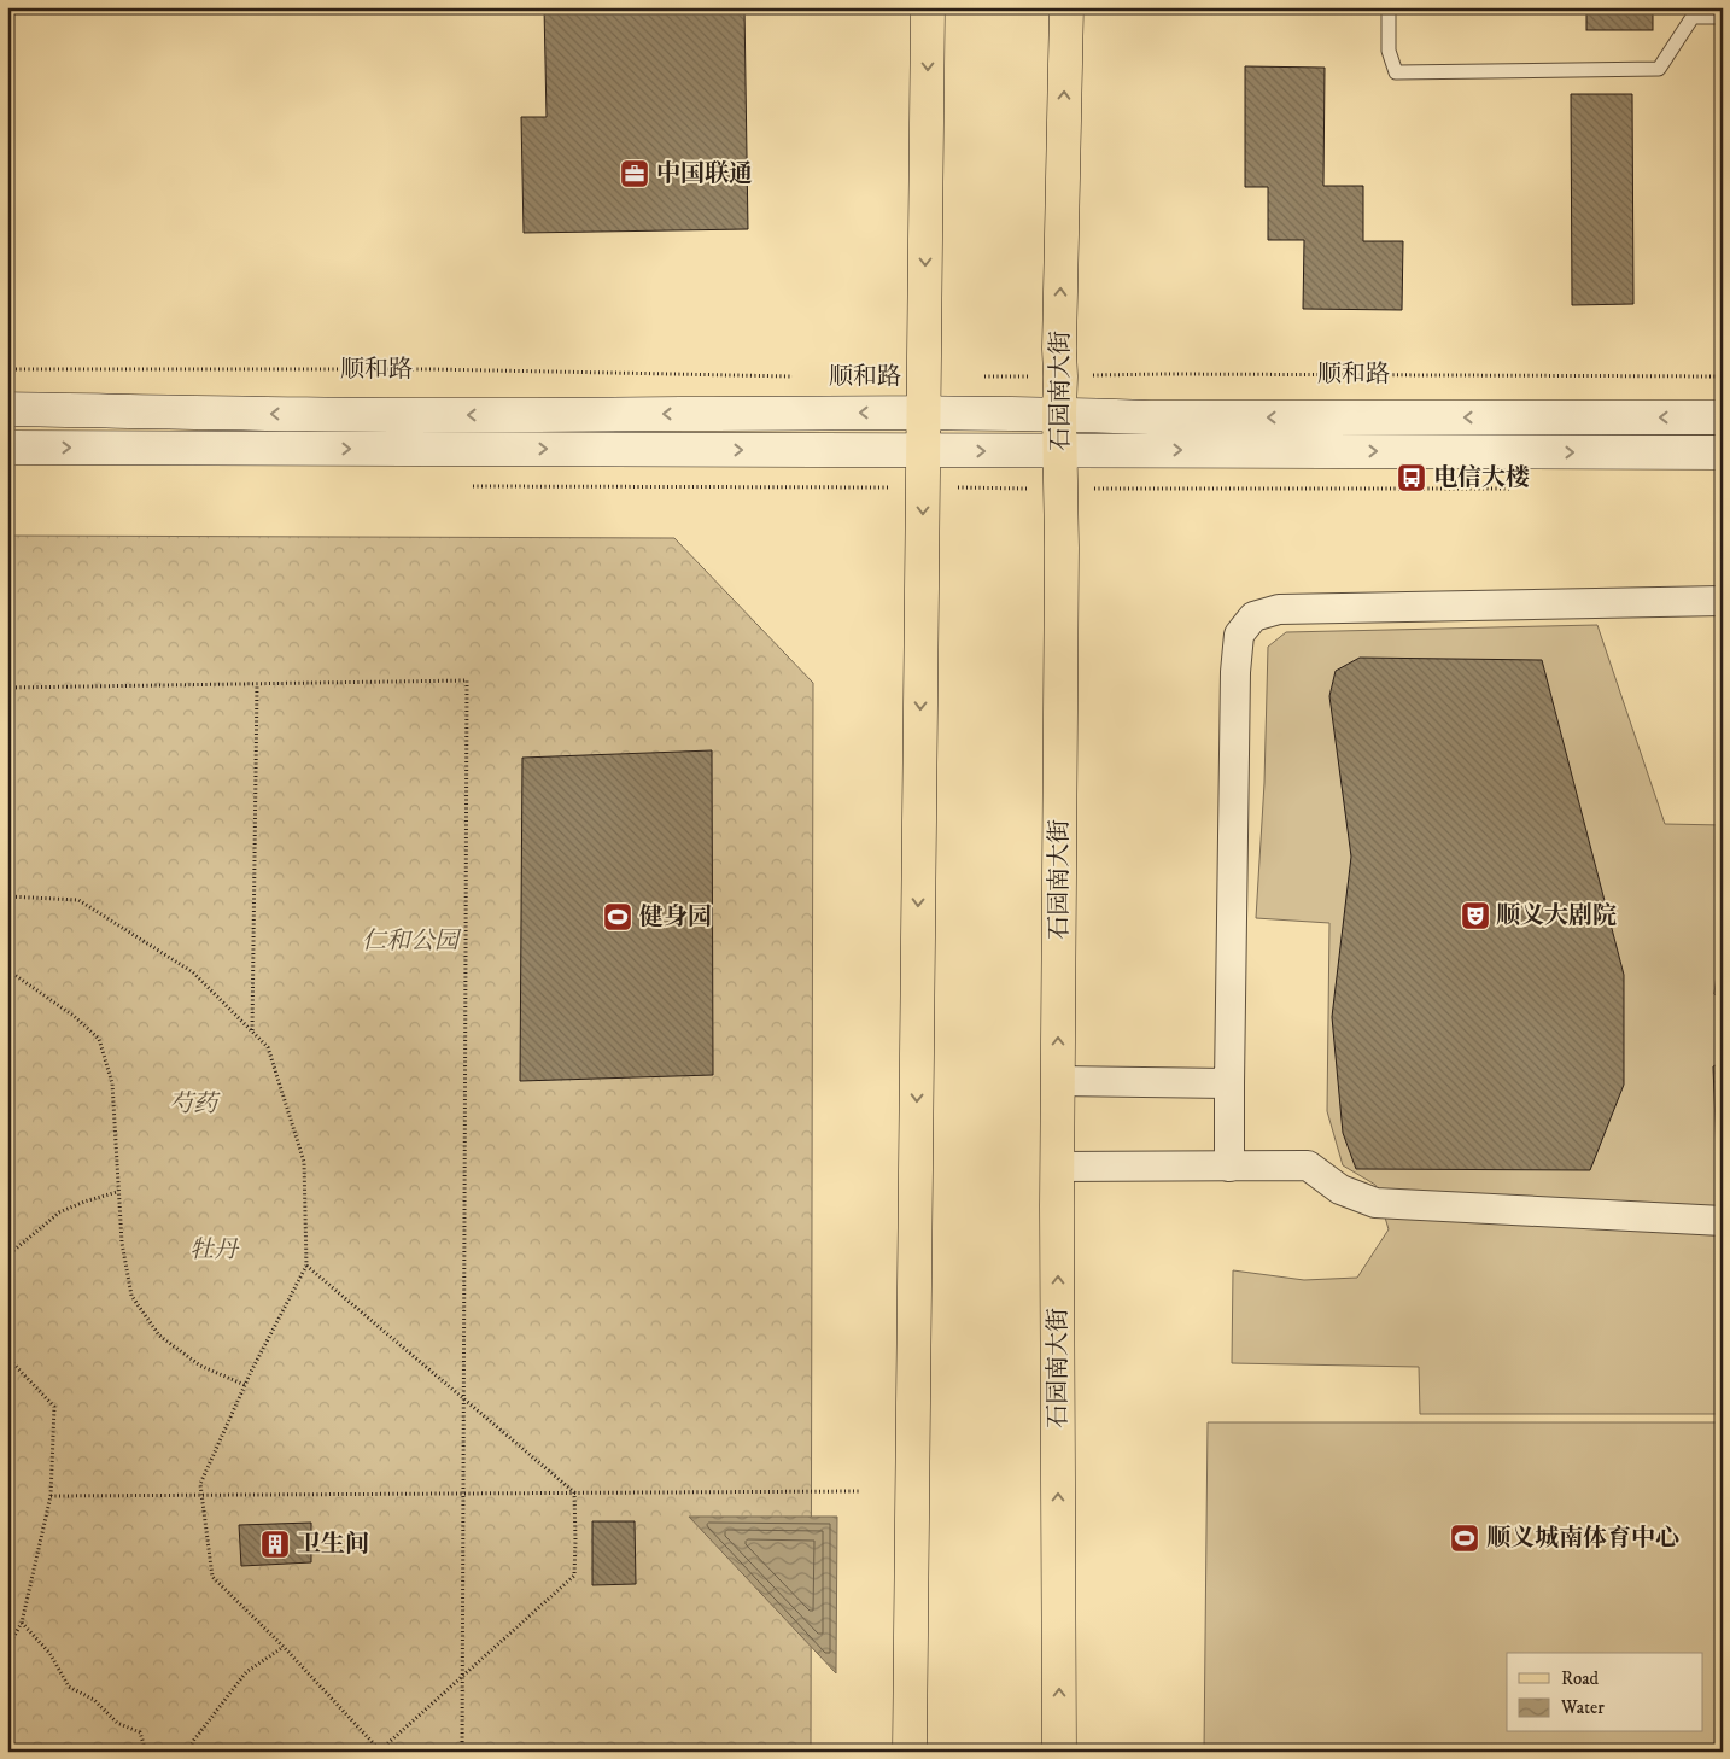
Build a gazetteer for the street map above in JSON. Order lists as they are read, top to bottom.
{
  "streets": {
    "main road": ["顺和路", "石园南大街"]
  },
  "crossings": [
    ["顺和路", "石园南大街"]
  ],
  "parks": ["仁和公园", "芍药", "牡丹"],
  "places": {
    "office": ["中国联通"],
    "bus stop": ["电信大楼"],
    "theatre": ["顺义大剧院"],
    "sports": ["健身园", "顺义城南体育中心"],
    "building": ["卫生间"]
  },
  "legend": ["Road", "Water"]
}
